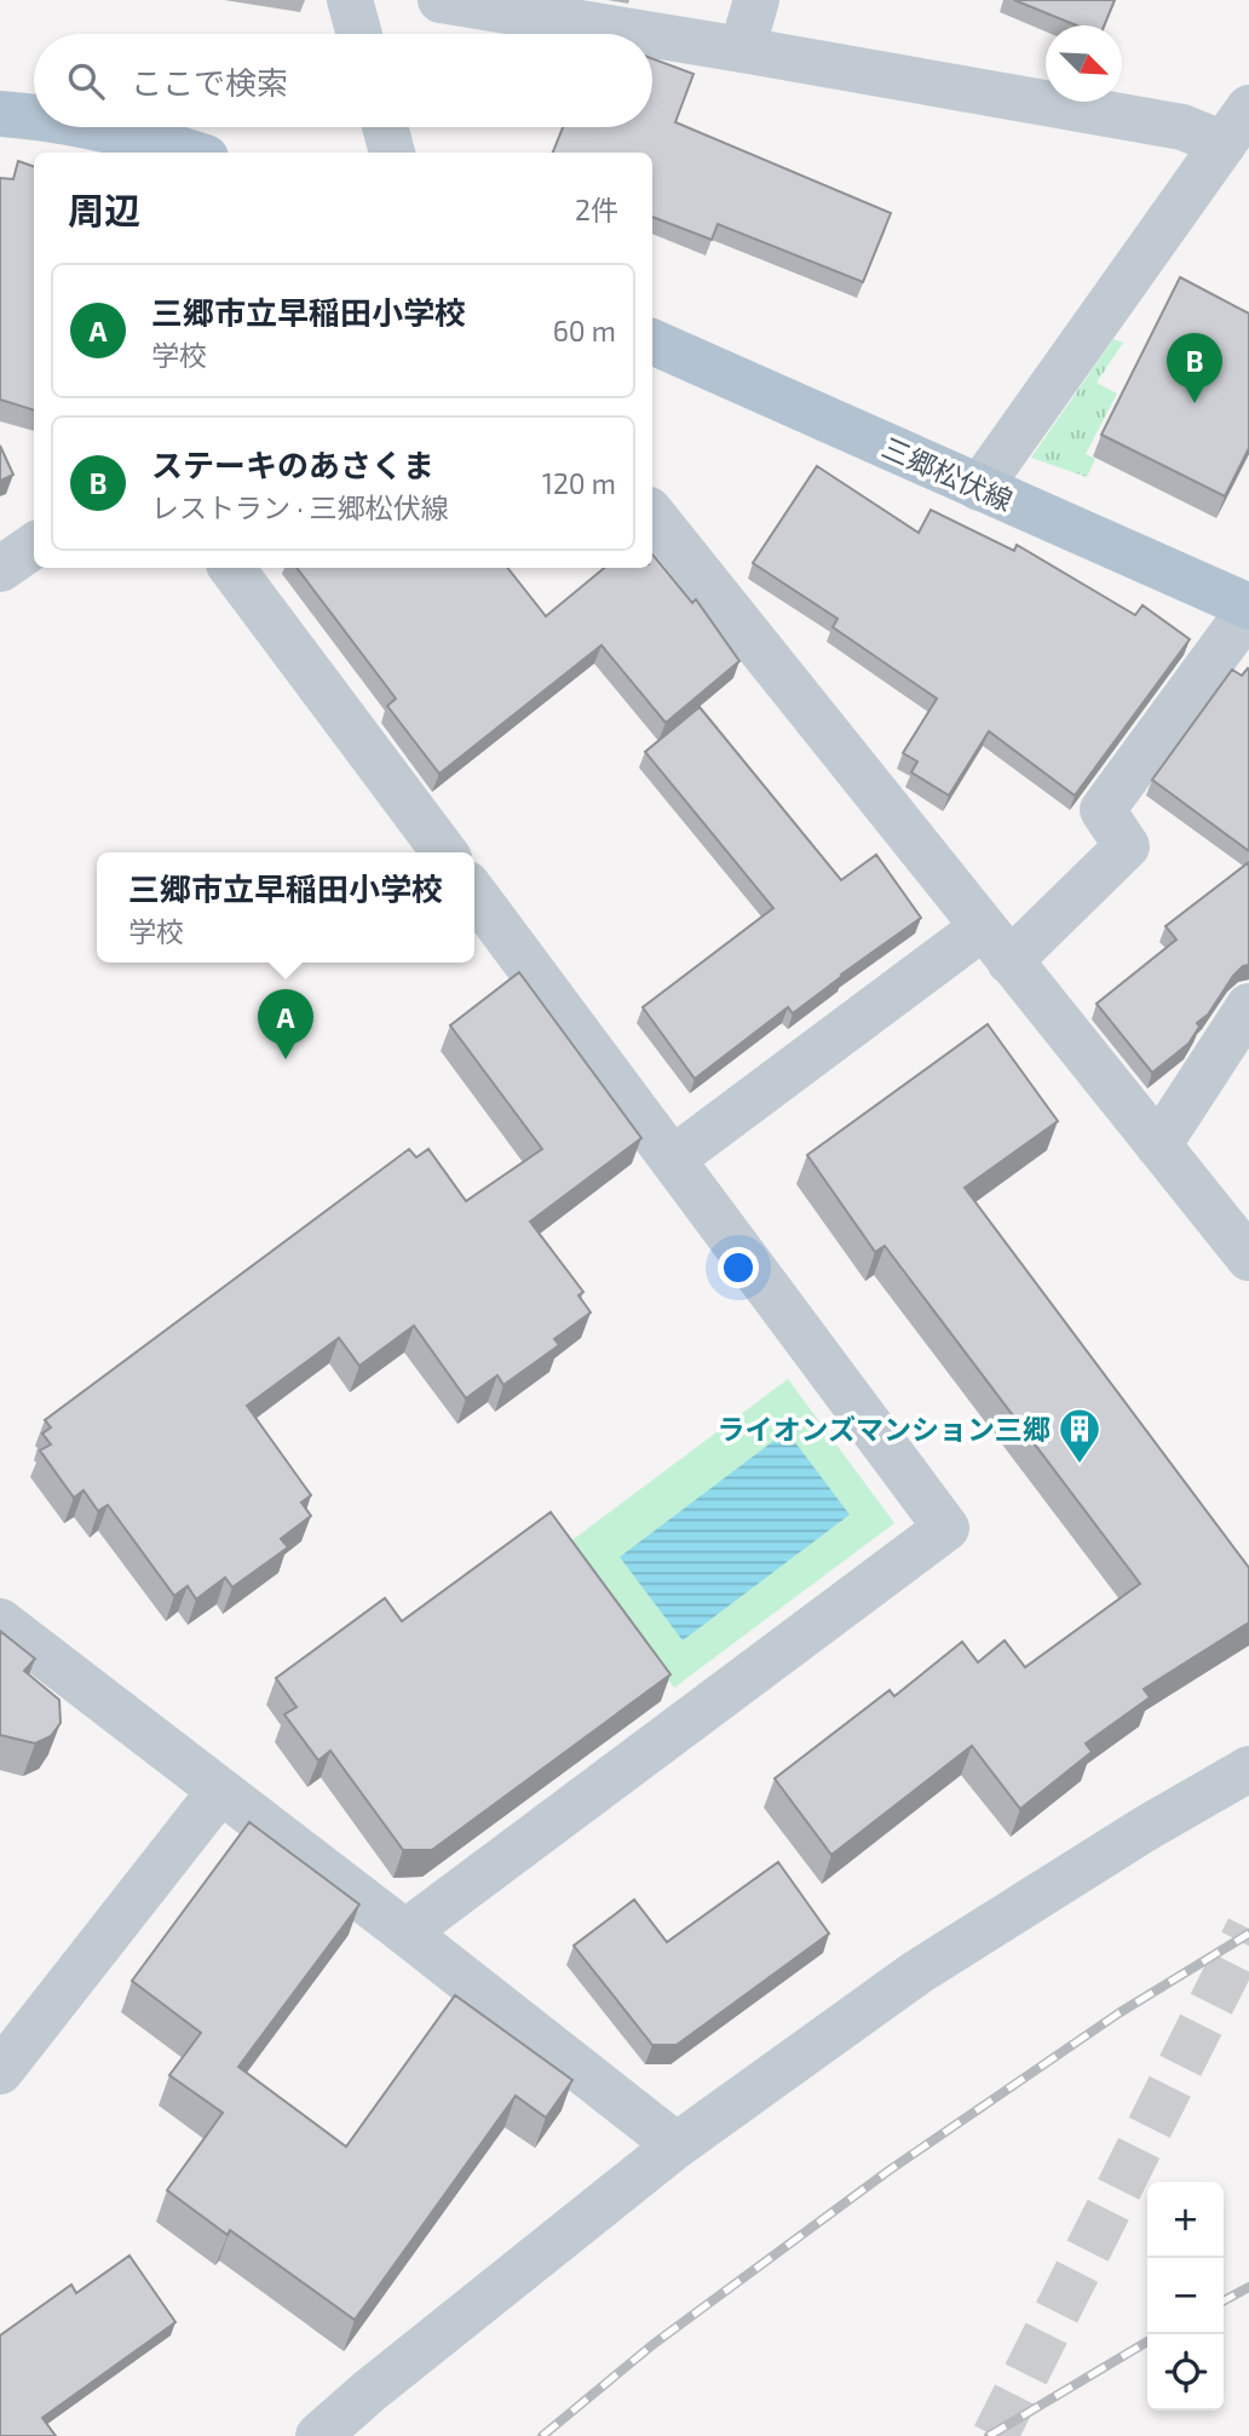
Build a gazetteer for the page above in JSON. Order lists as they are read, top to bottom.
{
  "streets": {
    "main road": ["三郷松伏線"]
  },
  "places": {
    "building": ["ライオンズマンション三郷"]
  },
  "north": "bottom right",
  "page": {
    "search": "ここで検索",
    "heading": ["周辺", "2件"],
    "list": [
      {
        "mark": "A",
        "name": "三郷市立早稲田小学校",
        "note": "学校",
        "value": "60 m"
      },
      {
        "mark": "B",
        "name": "ステーキのあさくま",
        "note": "レストラン · 三郷松伏線",
        "value": "120 m"
      }
    ],
    "pins": ["B", "A"],
    "popup": ["三郷市立早稲田小学校", "学校"],
    "map_buttons": ["+", "−"]
  }
}
